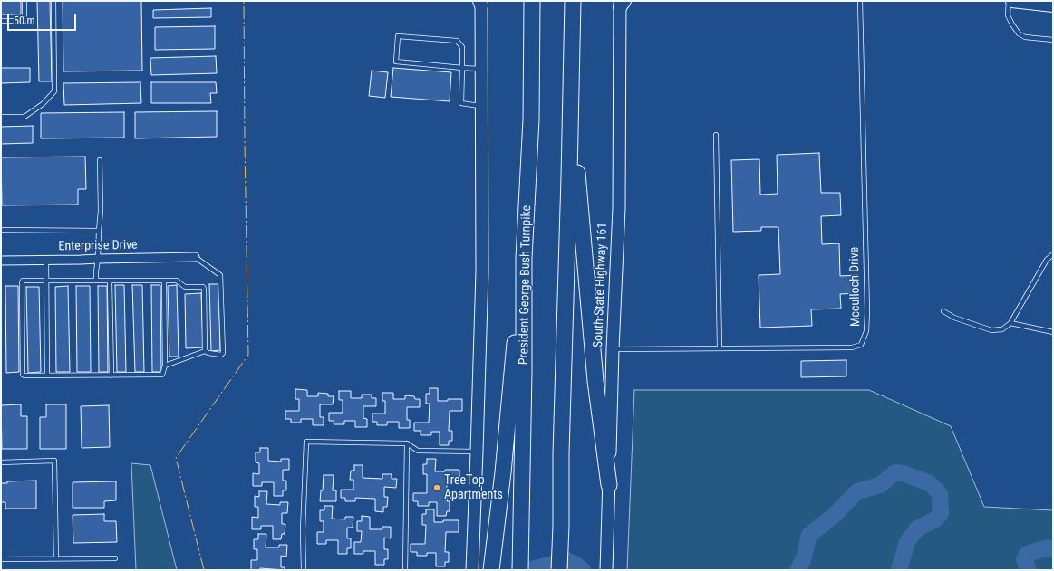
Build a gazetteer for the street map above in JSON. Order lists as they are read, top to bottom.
{
  "streets": {
    "highway": ["President George Bush Turnpike"],
    "main road": ["South State Highway 161"],
    "street": ["Enterprise Drive"],
    "lane": ["Mcculloch Drive"]
  },
  "crossings": [
    ["South State Highway 161", "Mcculloch Drive"]
  ],
  "places": ["TreeTop Apartments"],
  "scale_bar": "50 m"
}
